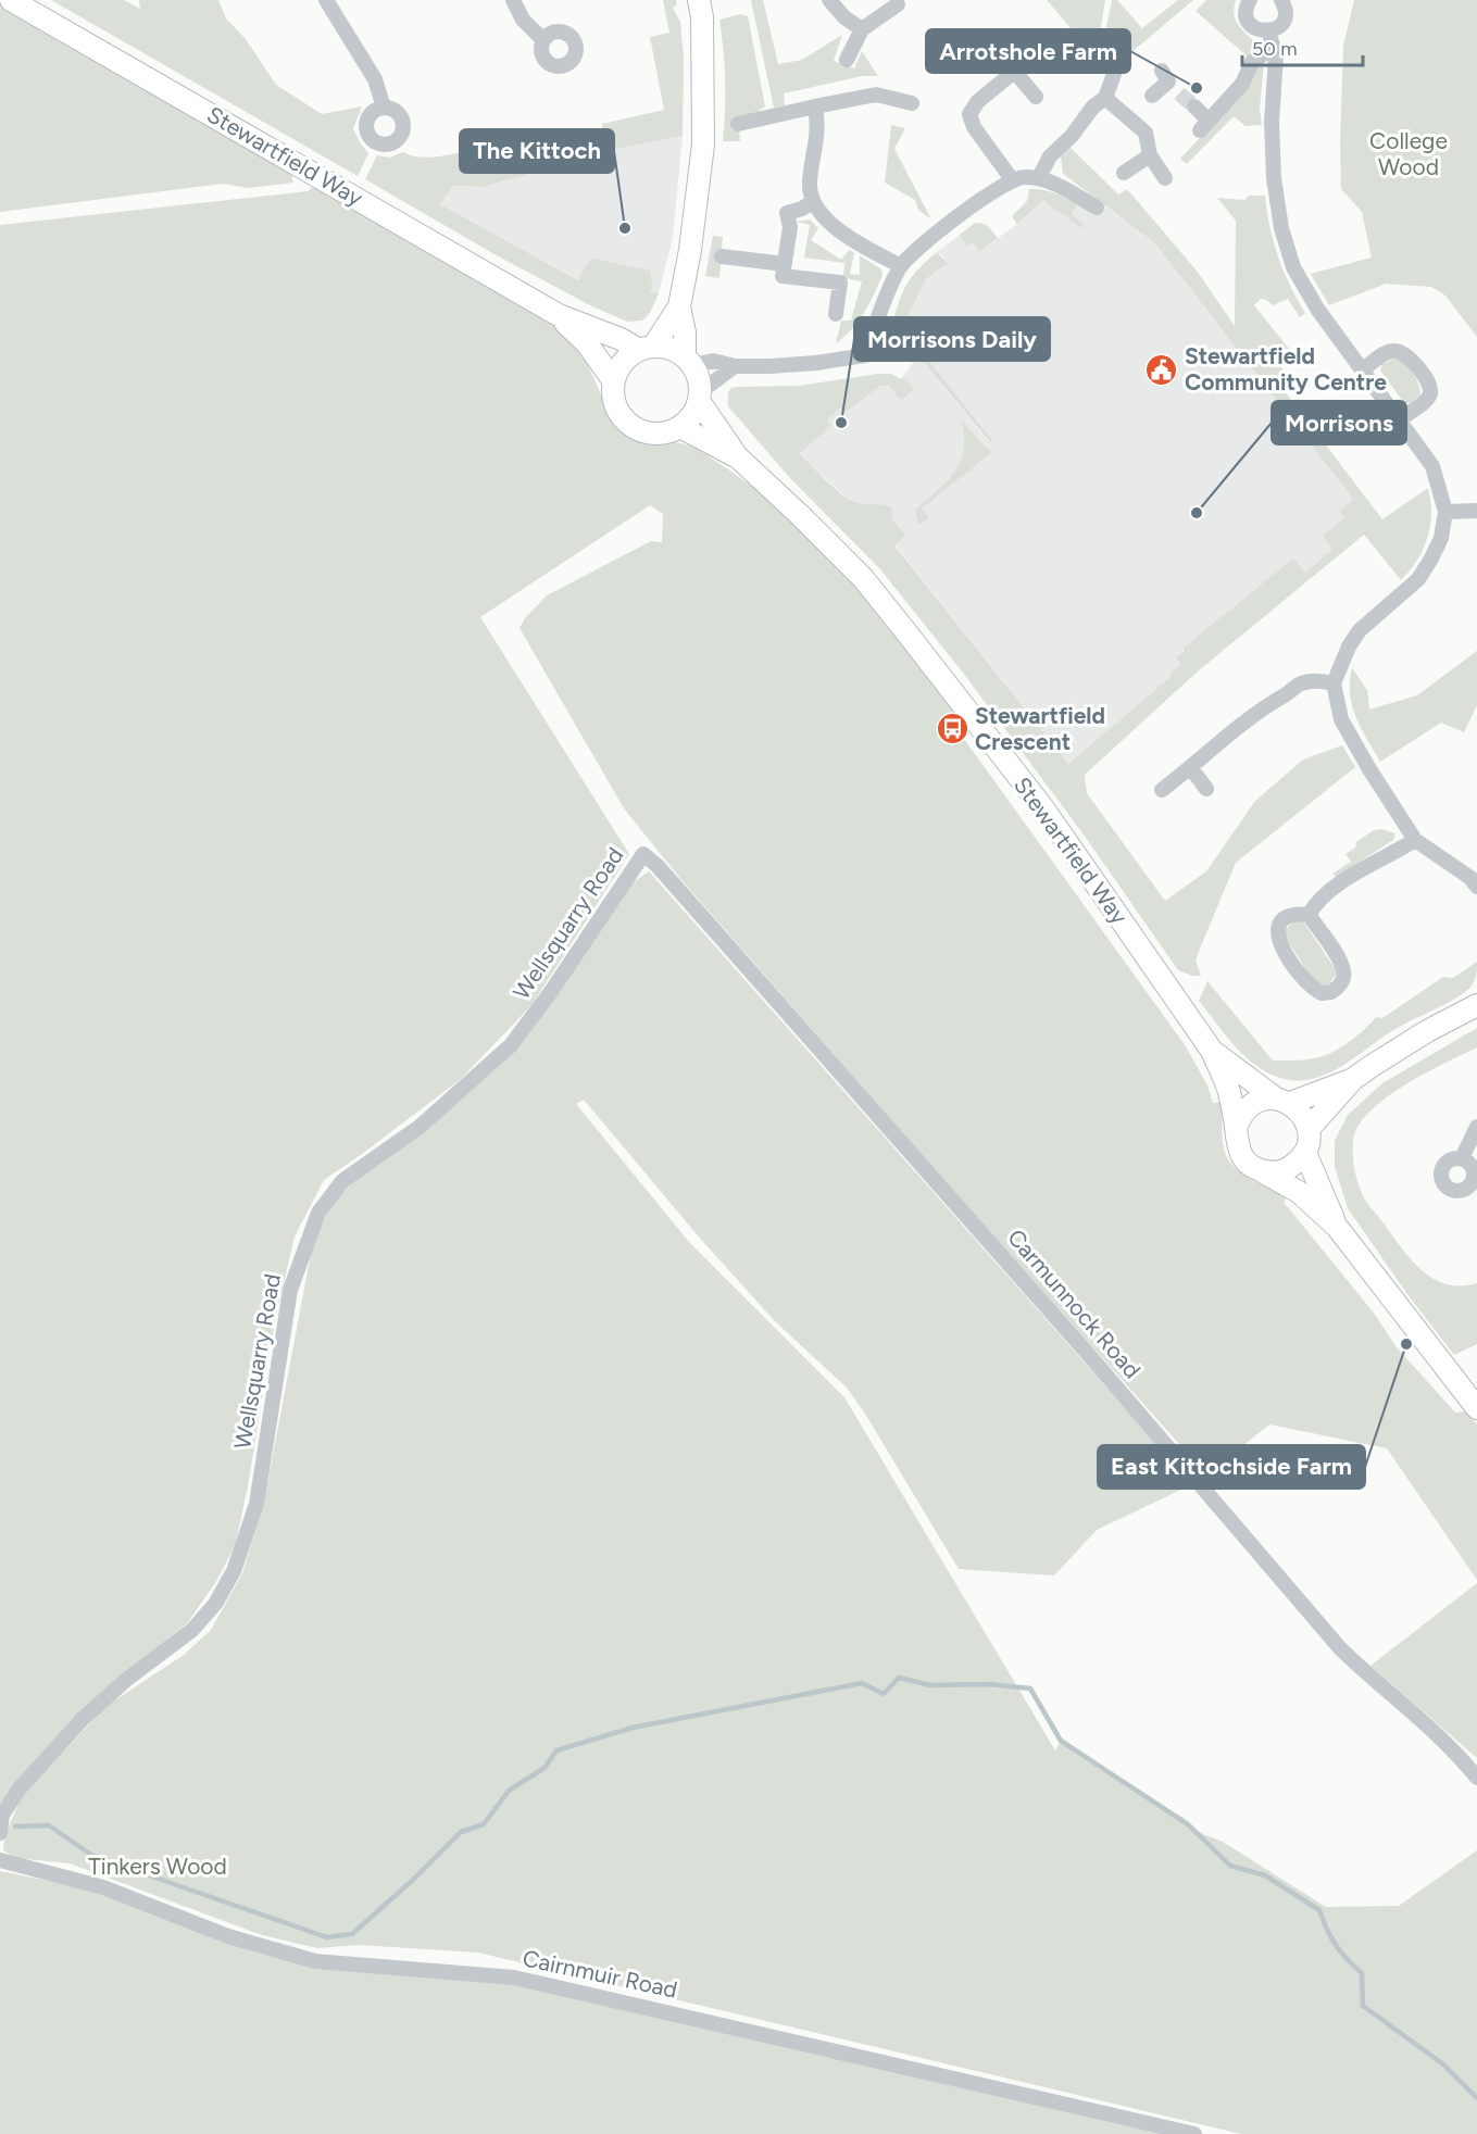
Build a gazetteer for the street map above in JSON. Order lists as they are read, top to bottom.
{
  "streets": {
    "street": [
      "Stewartfield Way",
      "Wellsquarry Road",
      "Carmunnock Road",
      "Cairnmuir Road"
    ]
  },
  "crossings": [
    ["Wellsquarry Road", "Carmunnock Road"]
  ],
  "parks": ["College Wood", "Tinkers Wood"],
  "places": {
    "other": [
      "Arrotshole Farm",
      "The Kittoch",
      "Morrisons Daily",
      "Morrisons",
      "East Kittochside Farm"
    ],
    "public building": ["Stewartfield Community Centre"],
    "bus stop": ["Stewartfield Crescent"]
  },
  "scale_bar": "50 m"
}
